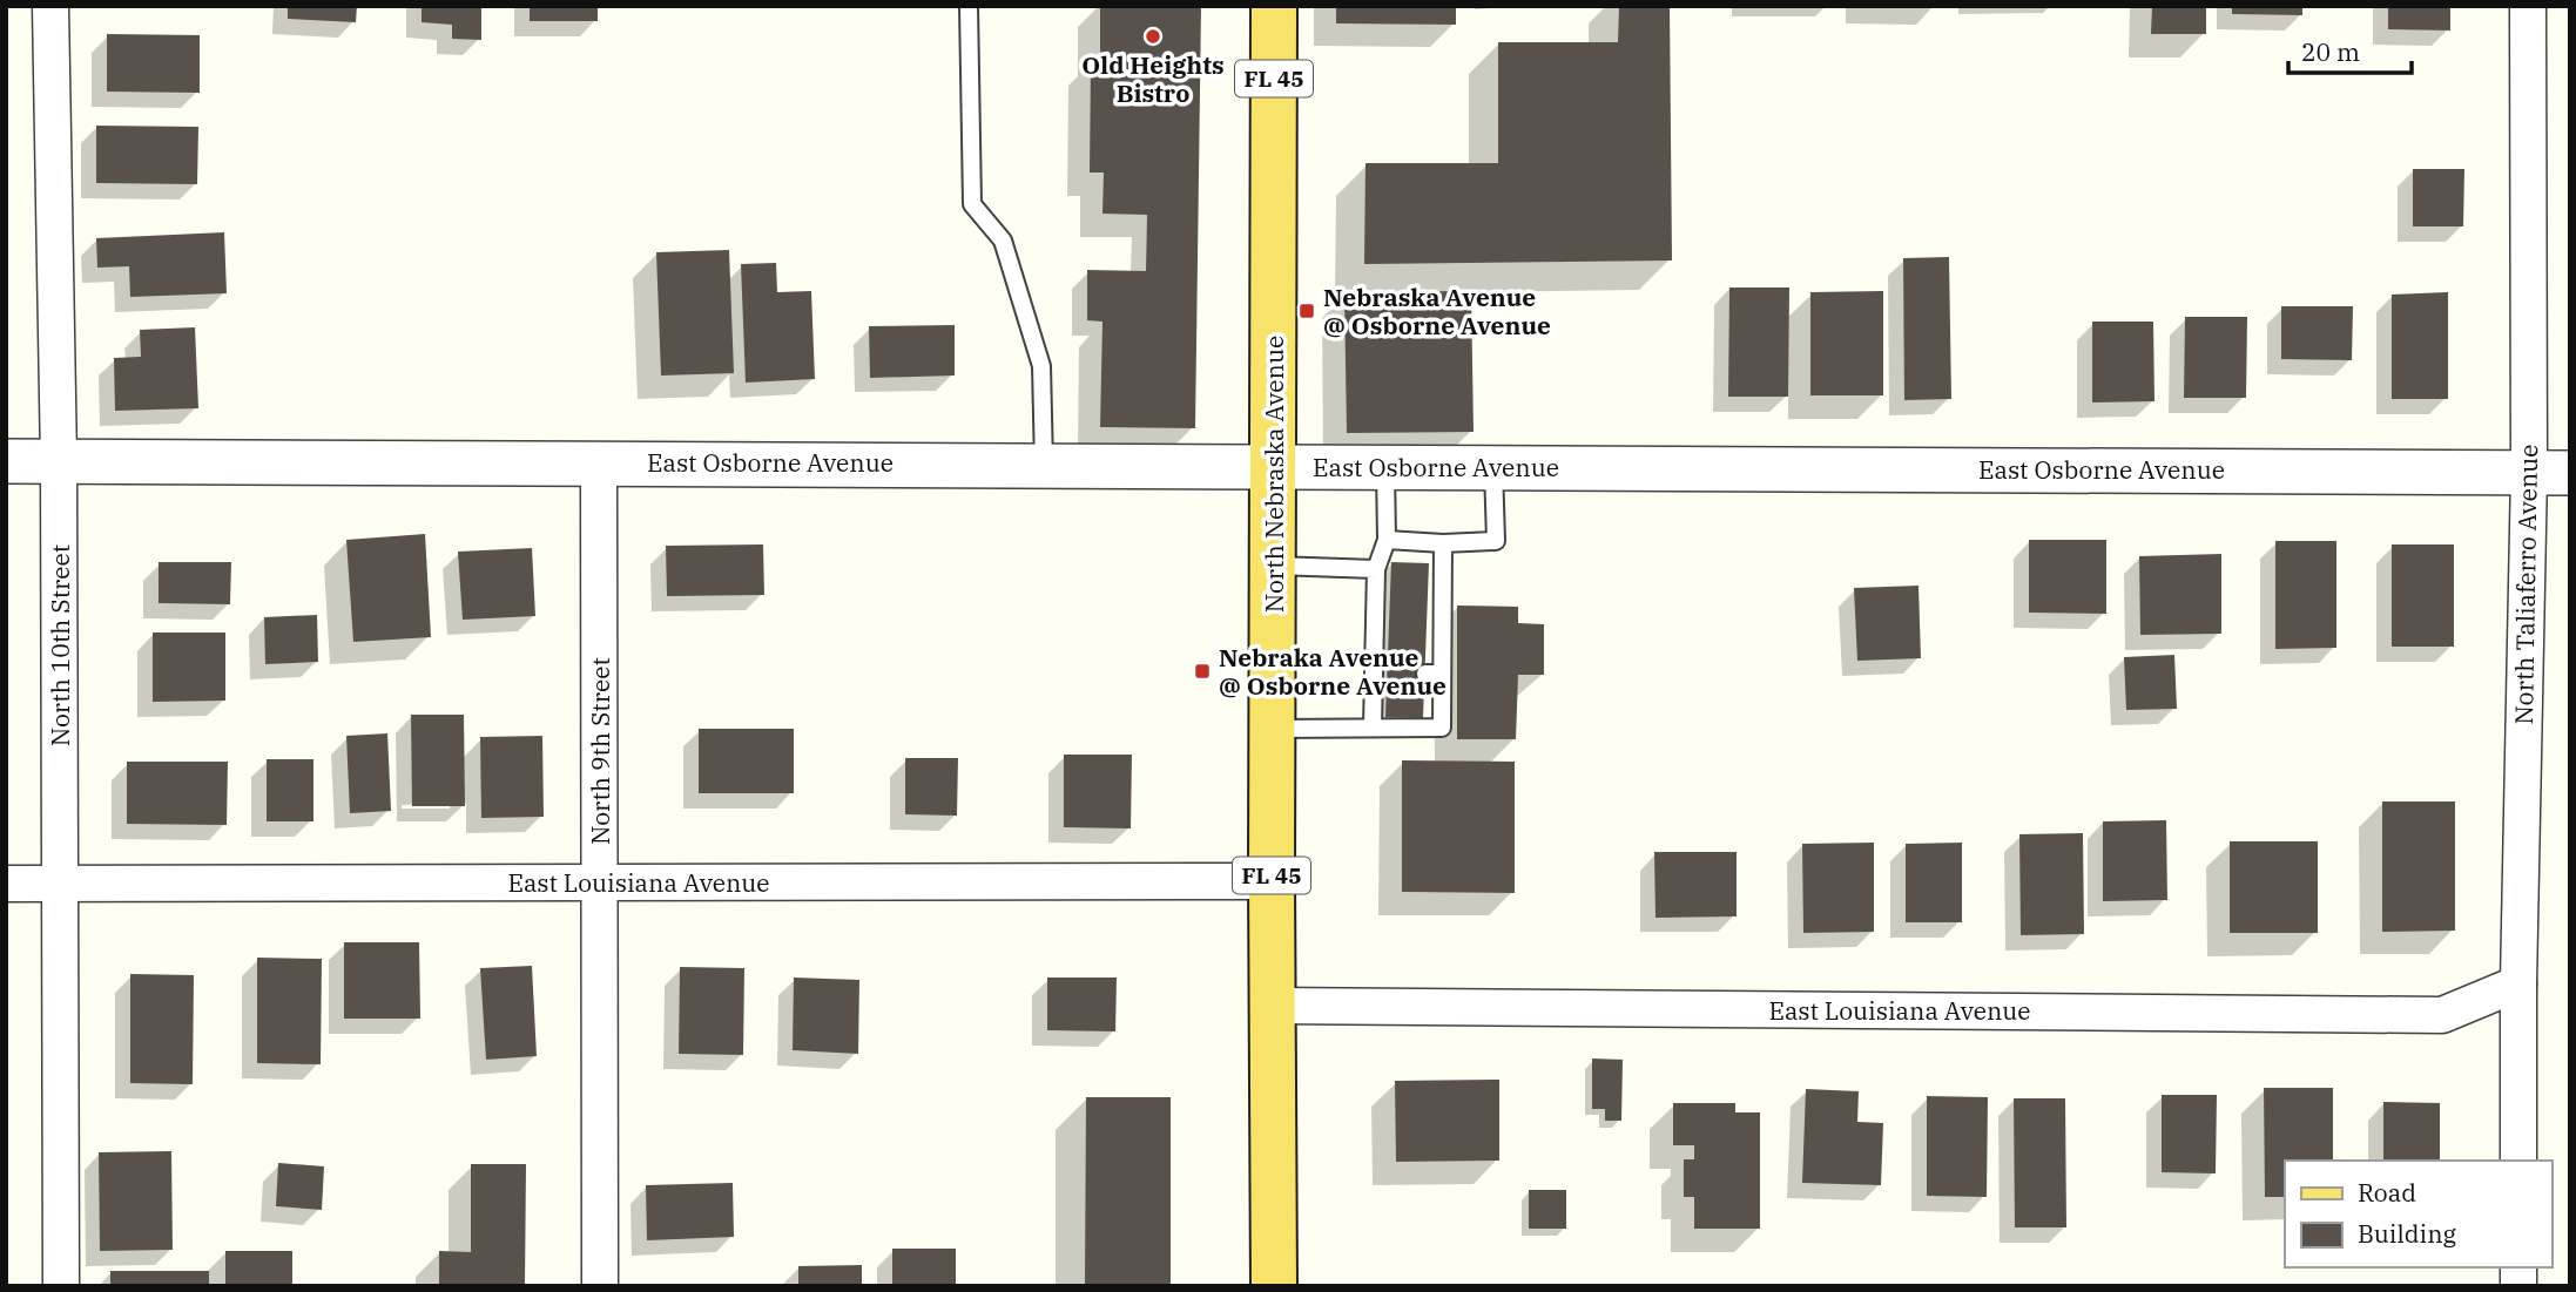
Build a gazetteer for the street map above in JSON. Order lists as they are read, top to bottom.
{
  "streets": {
    "main road": ["FL 45", "North Nebraska Avenue"],
    "street": [
      "East Osborne Avenue",
      "North Taliaferro Avenue",
      "North 10th Street",
      "North 9th Street",
      "East Louisiana Avenue"
    ]
  },
  "crossings": [
    ["East Osborne Avenue", "North Nebraska Avenue"],
    ["East Osborne Avenue", "North Taliaferro Avenue"],
    ["East Osborne Avenue", "North 10th Street"],
    ["East Osborne Avenue", "North 9th Street"],
    ["North Nebraska Avenue", "East Louisiana Avenue"],
    ["North Taliaferro Avenue", "East Louisiana Avenue"],
    ["North 10th Street", "East Louisiana Avenue"],
    ["North 9th Street", "East Louisiana Avenue"]
  ],
  "places": {
    "other": ["Old Heights Bistro"],
    "transit": ["Nebraska Avenue @ Osborne Avenue", "Nebraka Avenue @ Osborne Avenue"]
  },
  "legend": ["Road", "Building"],
  "scale_bar": "20 m"
}
